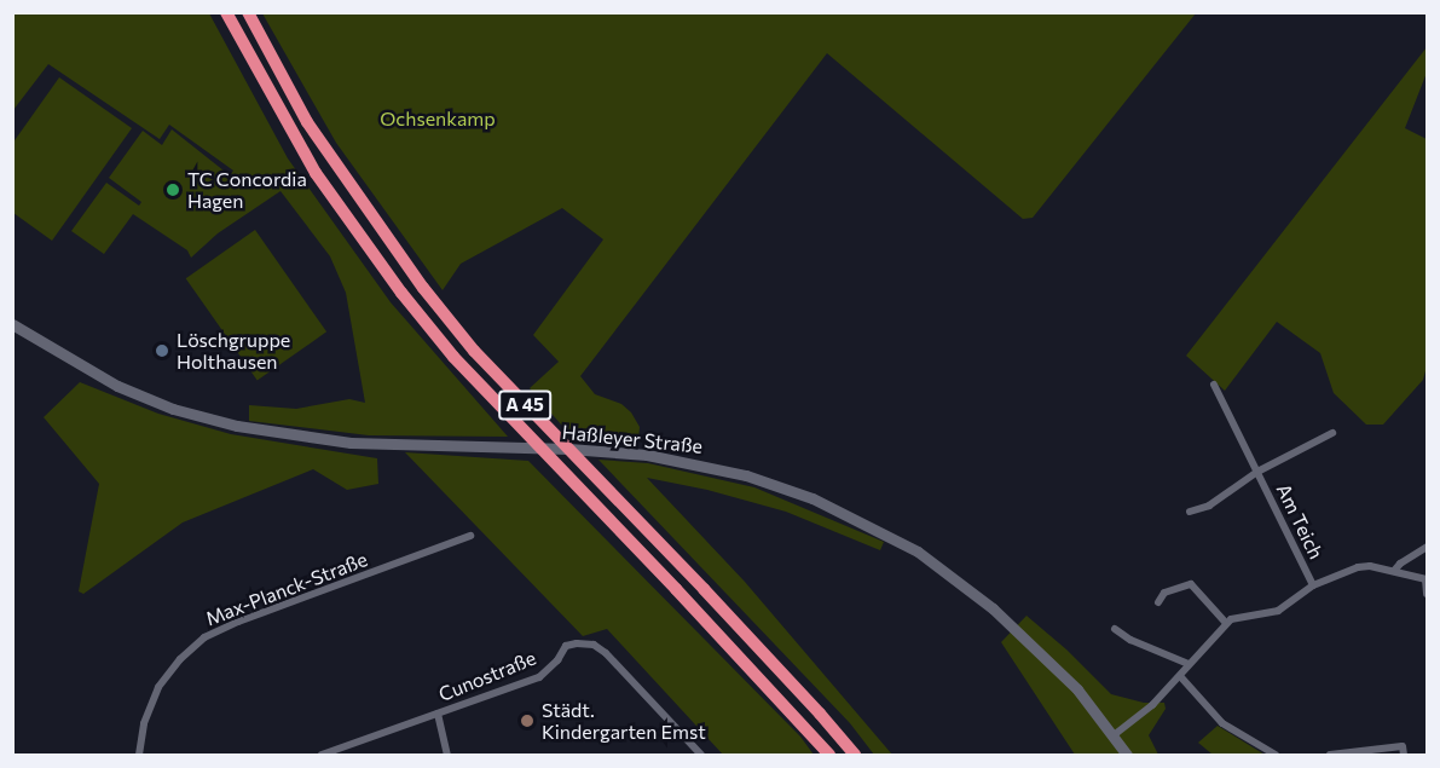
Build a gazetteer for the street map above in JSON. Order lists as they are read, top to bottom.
{
  "streets": {
    "highway": ["A 45"],
    "main road": ["Haßleyer Straße"],
    "street": ["Am Teich", "Max-Planck-Straße", "Cunostraße"]
  },
  "parks": ["Ochsenkamp"],
  "places": ["TC Concordia Hagen", "Löschgruppe Holthausen", "Städt. Kindergarten Emst"]
}
